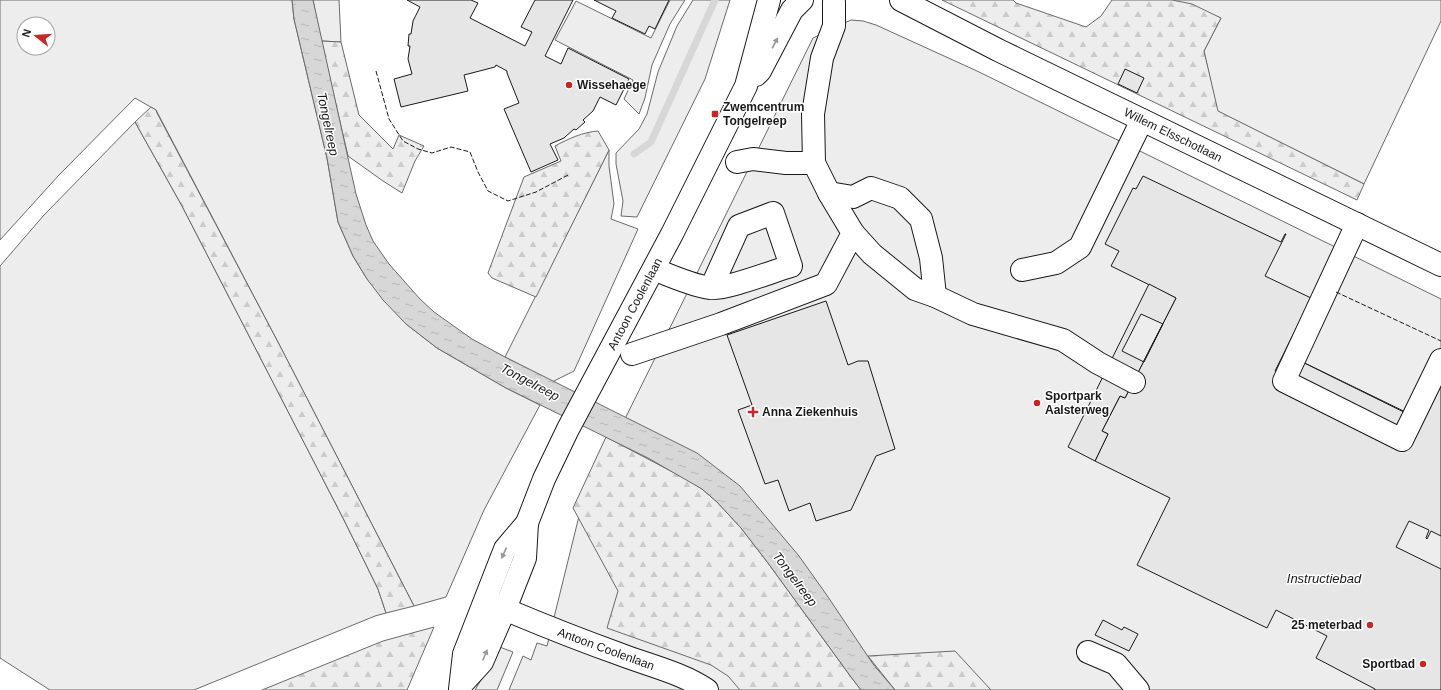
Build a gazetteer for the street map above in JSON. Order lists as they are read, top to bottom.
{
  "streets": {
    "street": ["Willem Elsschotlaan", "Antoon Coolenlaan"]
  },
  "water": ["Tongelreep", "Instructiebad"],
  "places": {
    "other": [
      "Wissehaege",
      "Sportpark Aalsterweg",
      "25 meterbad",
      "Sportbad"
    ],
    "transit": ["Zwemcentrum Tongelreep"],
    "health": ["Anna Ziekenhuis"]
  },
  "north": "left"
}
